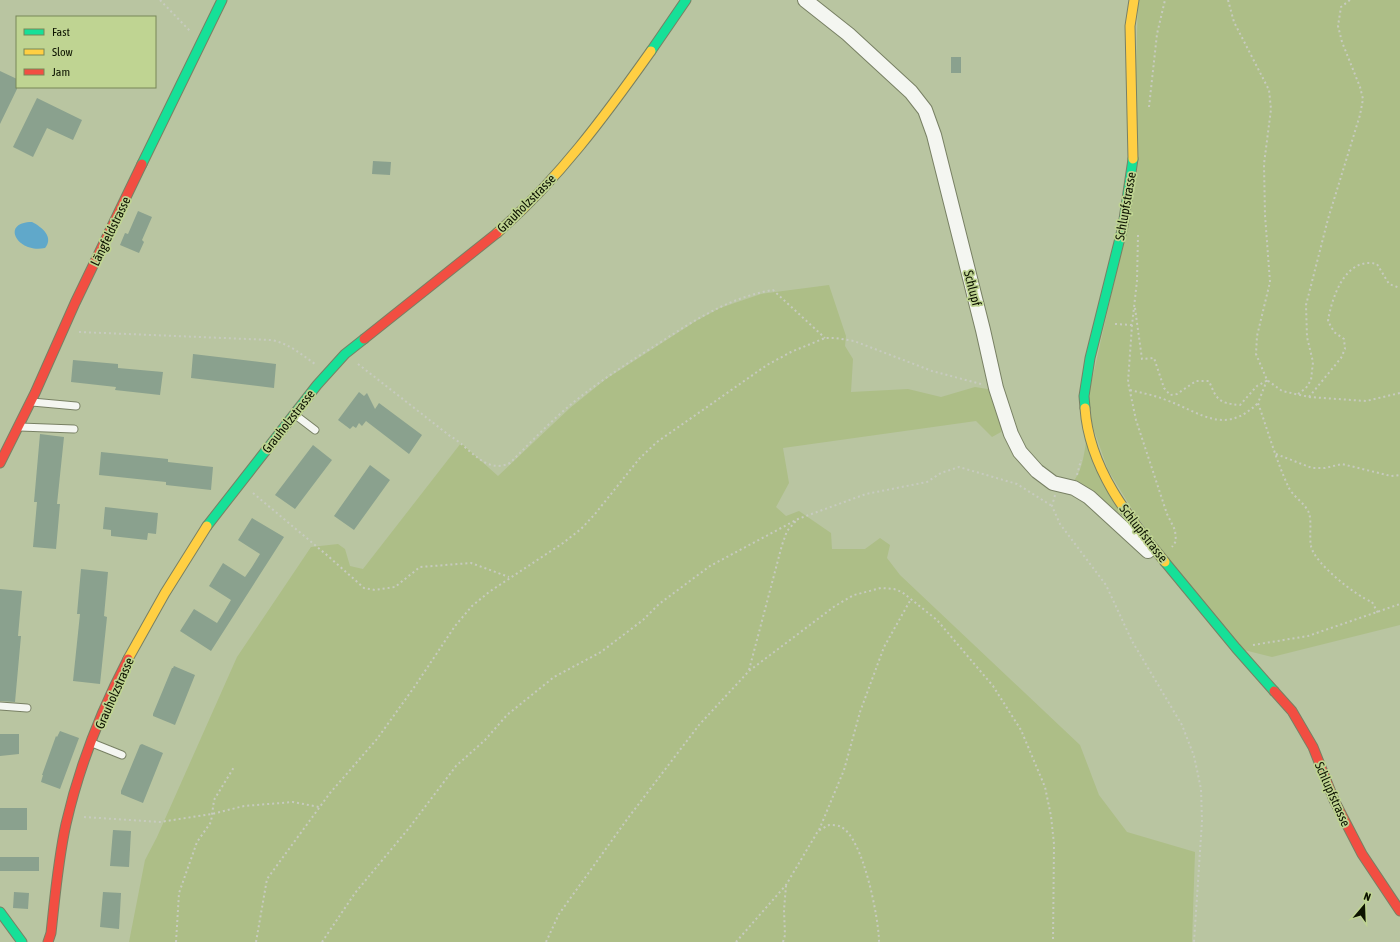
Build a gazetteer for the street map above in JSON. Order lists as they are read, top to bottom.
{
  "streets": {
    "street": [
      "Grauholzstrasse",
      "Schlupfstrasse",
      "Längfeldstrasse",
      "Schlupf"
    ]
  },
  "crossings": [
    ["Schlupfstrasse", "Schlupf"]
  ],
  "legend": ["Fast", "Slow", "Jam"],
  "north": "top"
}
